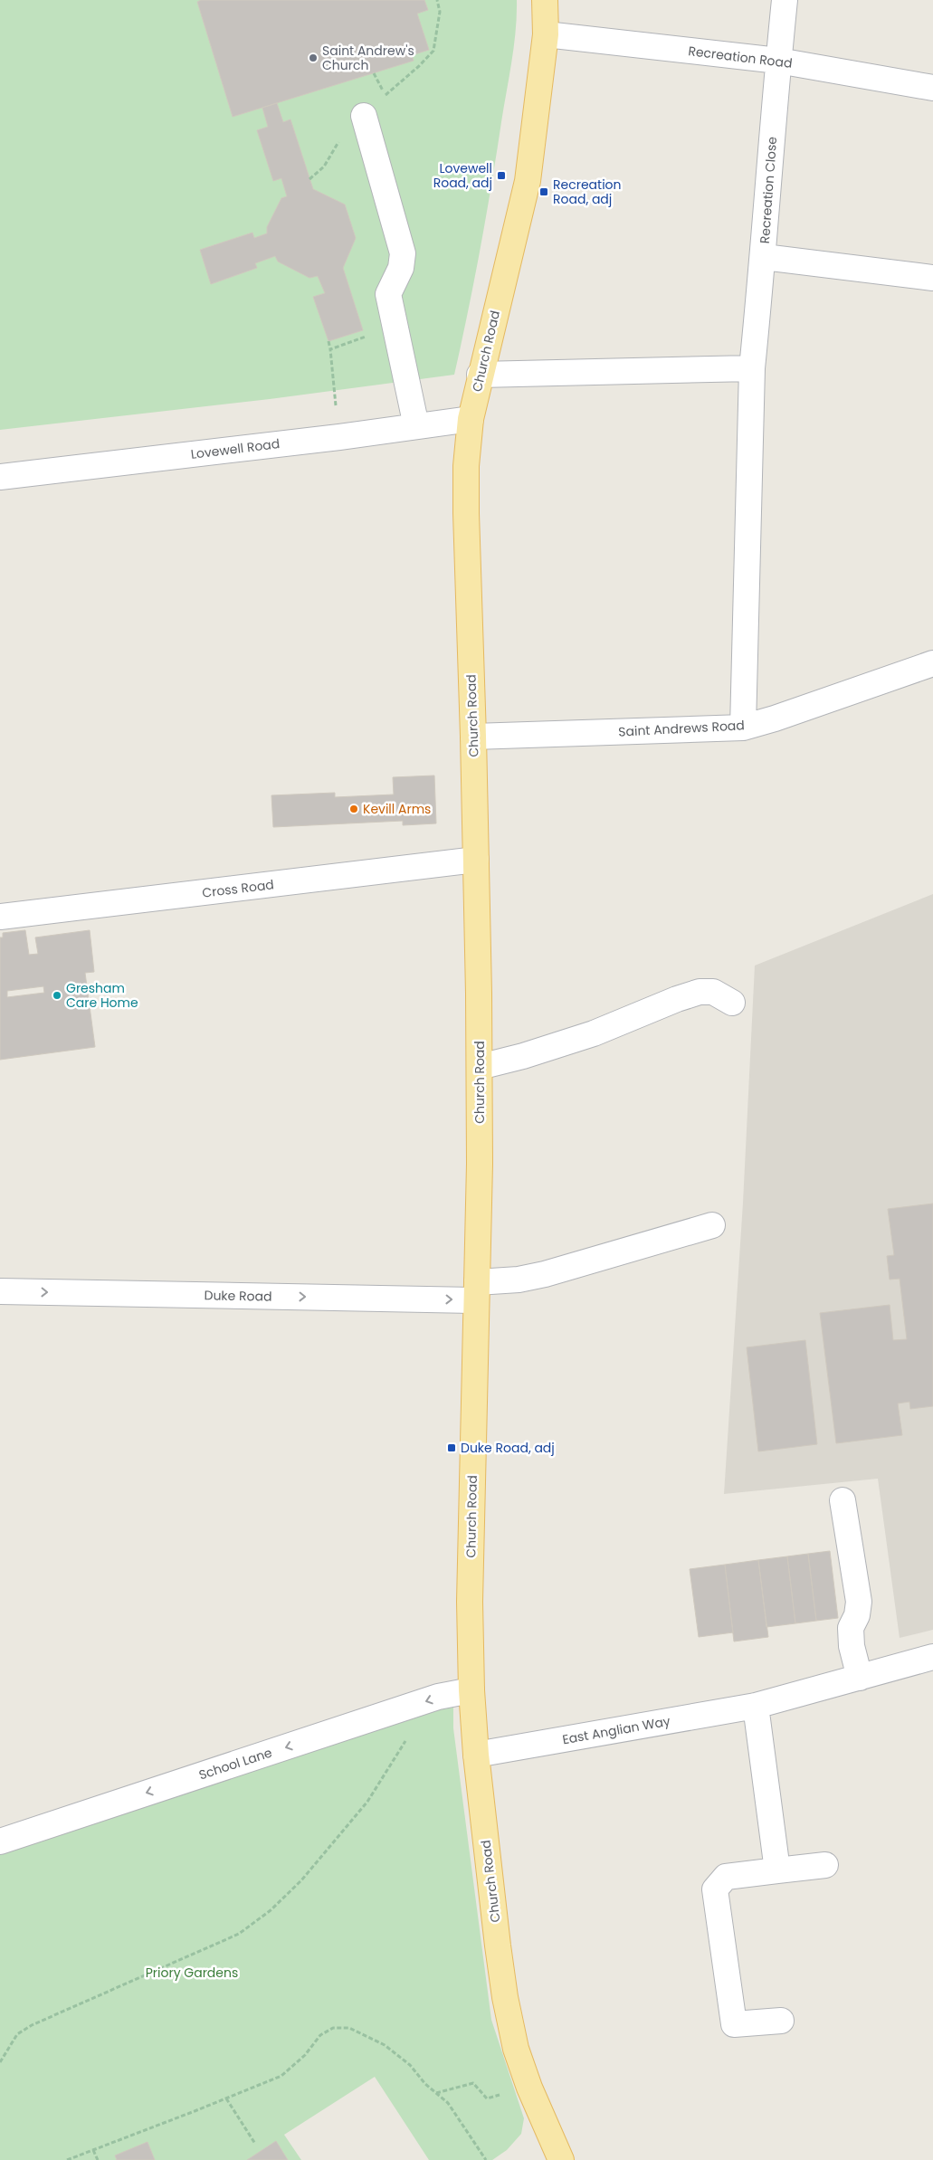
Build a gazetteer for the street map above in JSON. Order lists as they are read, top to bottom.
{
  "streets": {
    "main road": ["Church Road"],
    "street": [
      "Recreation Road",
      "Recreation Close",
      "Lovewell Road",
      "Saint Andrews Road",
      "Cross Road",
      "Duke Road",
      "East Anglian Way",
      "School Lane"
    ]
  },
  "crossings": [
    ["Recreation Road", "Recreation Close"],
    ["Recreation Road", "Church Road"],
    ["Church Road", "Lovewell Road"],
    ["Church Road", "Saint Andrews Road"],
    ["Church Road", "Cross Road"],
    ["Church Road", "Duke Road"],
    ["Church Road", "East Anglian Way"],
    ["Church Road", "School Lane"]
  ],
  "one_way": ["Duke Road", "School Lane"],
  "parks": ["Priory Gardens"],
  "places": {
    "other": ["Saint Andrew's Church", "Kevill Arms", "Gresham Care Home"],
    "transit": ["Lovewell Road, adj", "Recreation Road, adj", "Duke Road, adj"]
  }
}
